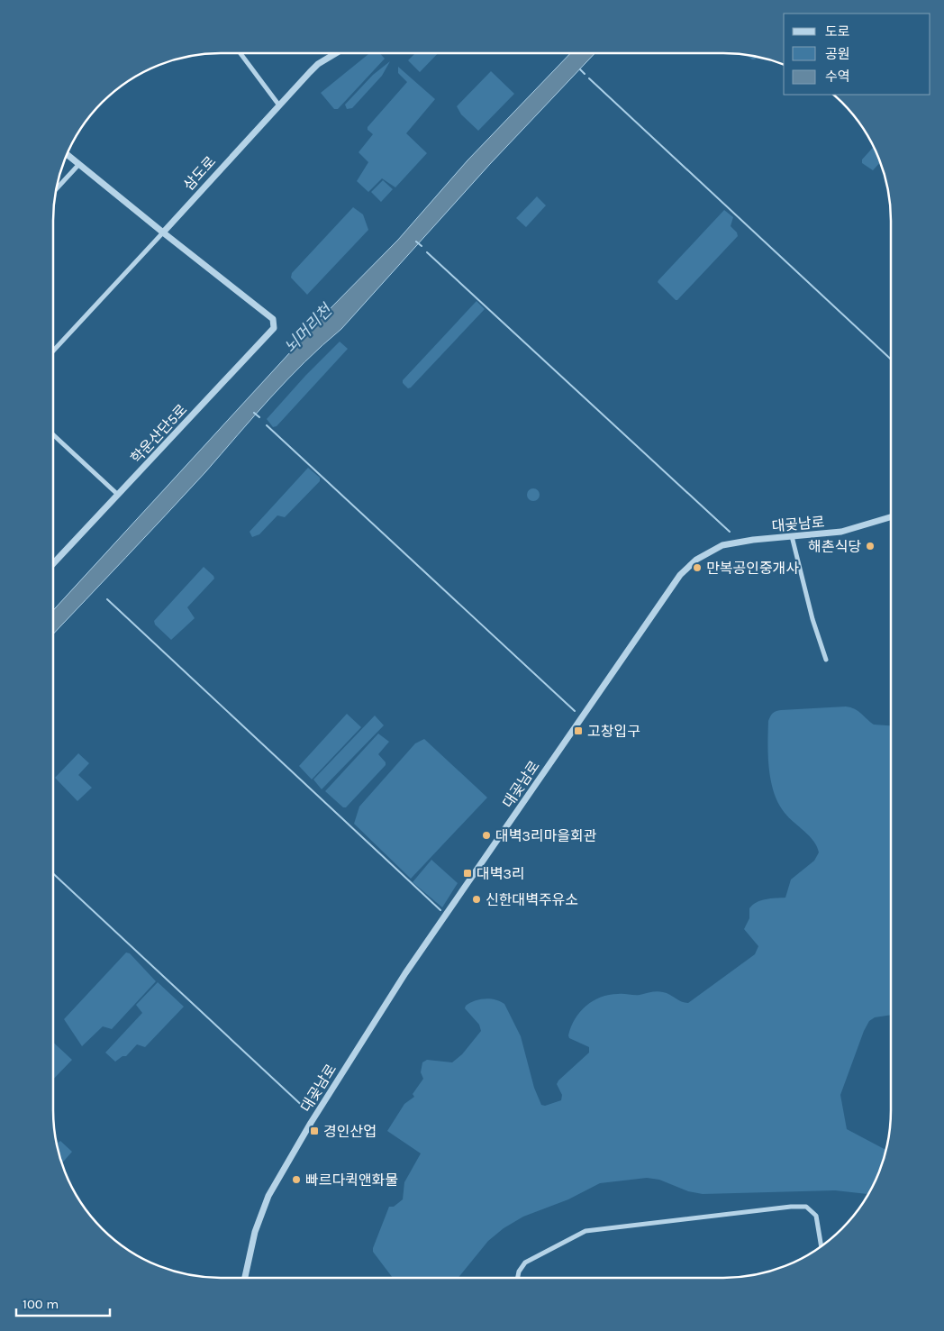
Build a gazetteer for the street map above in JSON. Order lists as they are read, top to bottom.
{
  "streets": {
    "street": ["삼도로", "학운산단5로", "대곶남로"]
  },
  "crossings": [
    ["삼도로", "학운산단5로"]
  ],
  "water": ["뇌머리천"],
  "places": {
    "other": [
      "해촌식당",
      "만복공인중개사",
      "대벽3리마을회관",
      "신한대벽주유소",
      "빠르다퀵앤화물"
    ],
    "transit": ["고창입구", "대벽3리", "경인산업"]
  },
  "legend": ["도로", "공원", "수역"],
  "scale_bar": "100 m"
}
